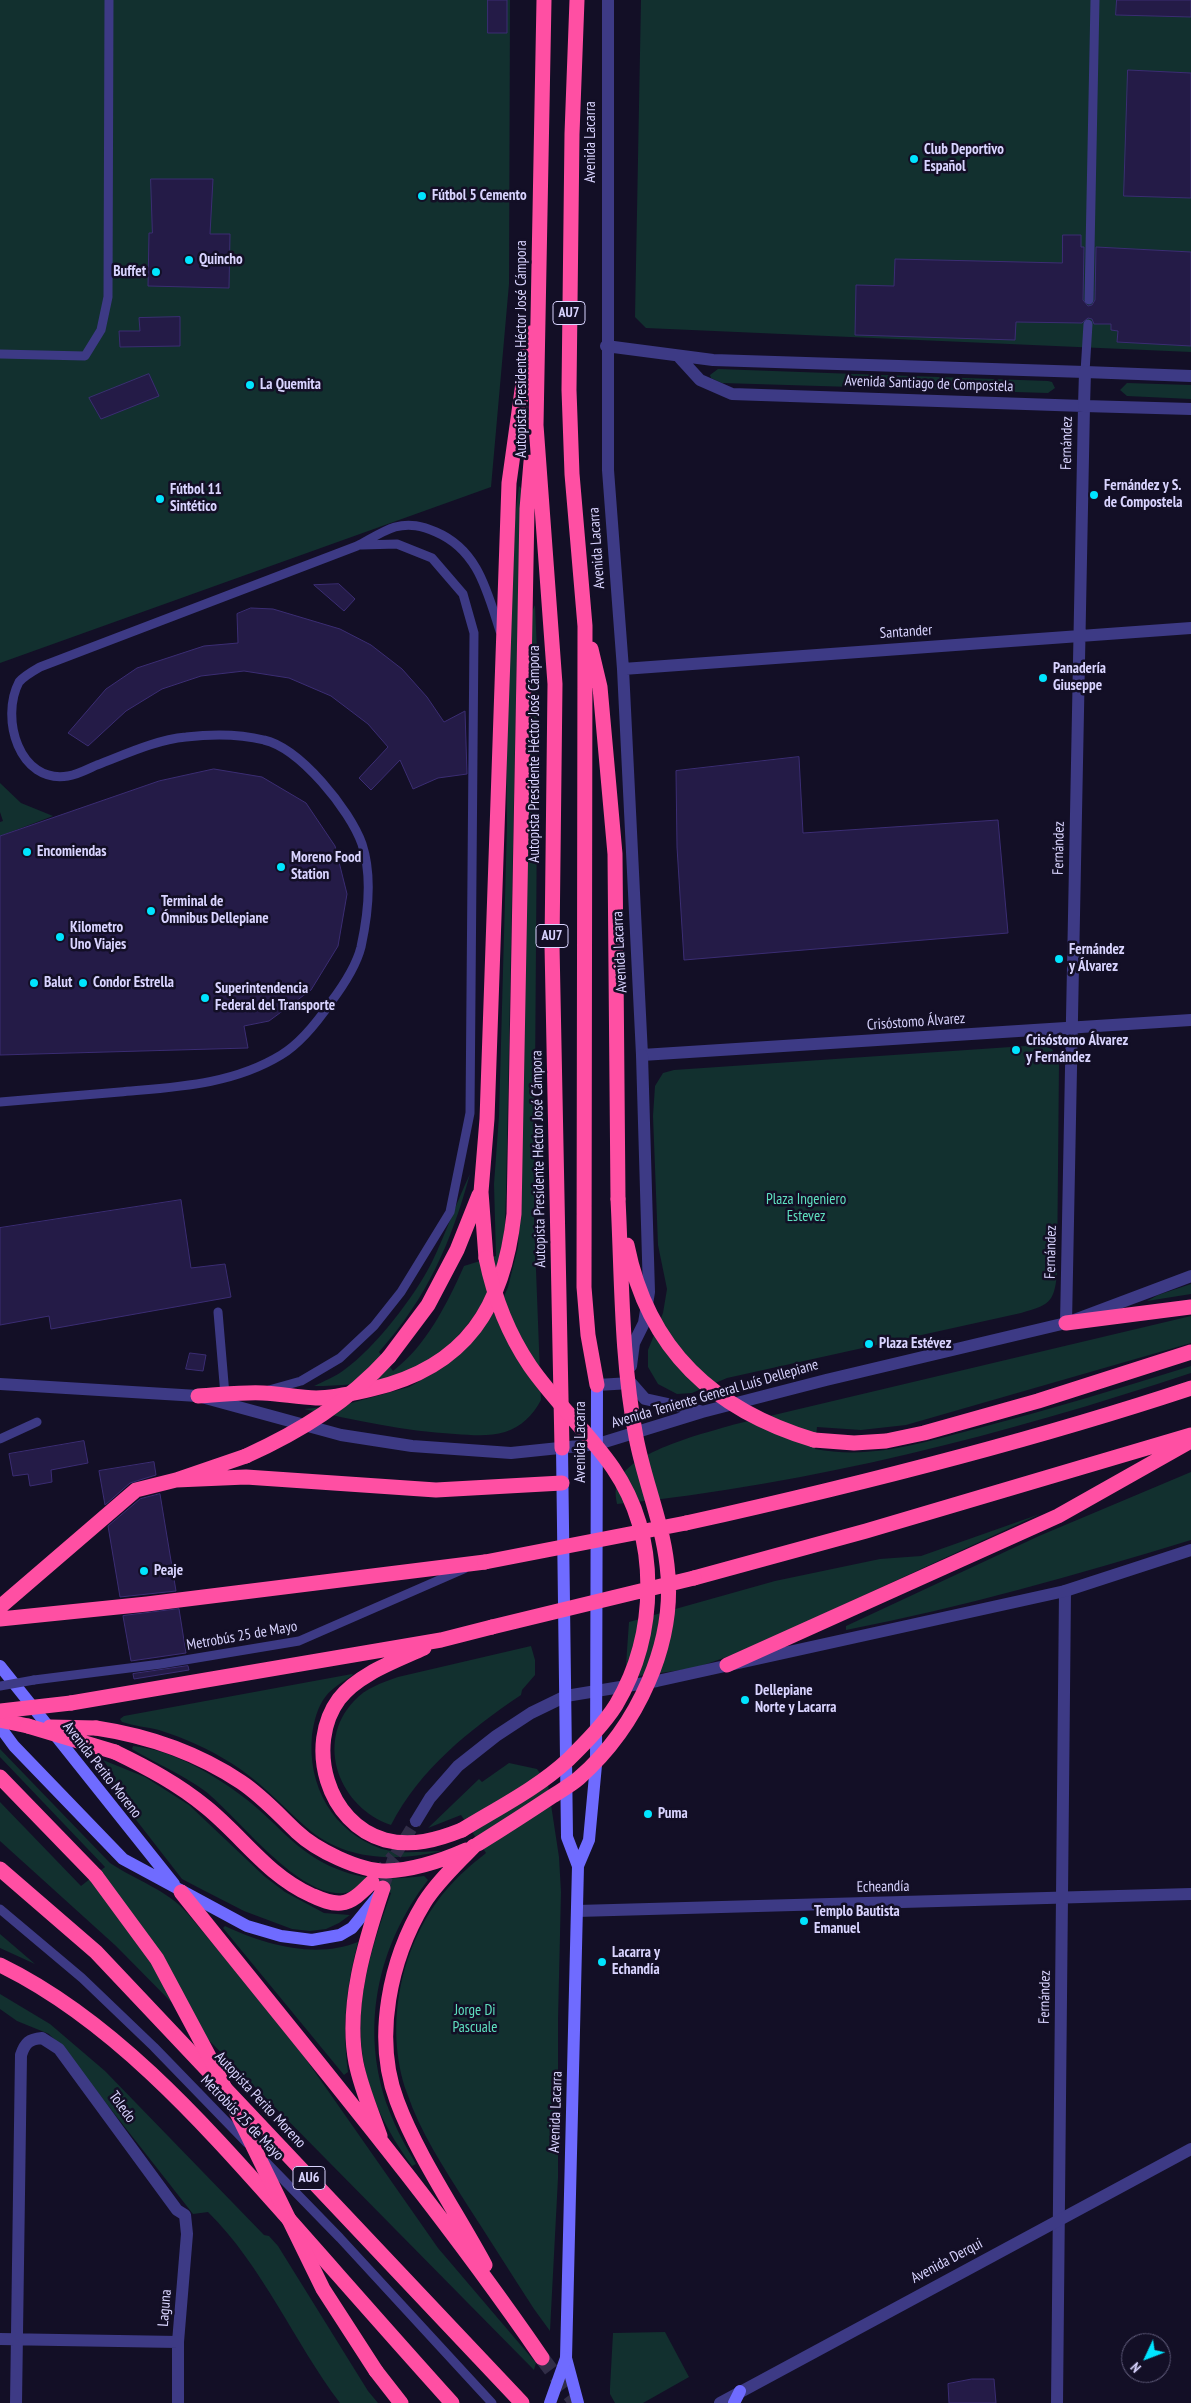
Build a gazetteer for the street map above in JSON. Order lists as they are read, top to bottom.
{
  "streets": {
    "highway": [
      "AU7",
      "Autopista Presidente Héctor José Cámpora",
      "Autopista Perito Moreno",
      "AU6"
    ],
    "main road": ["Avenida Lacarra", "Avenida Perito Moreno"],
    "street": [
      "Avenida Santiago de Compostela",
      "Fernández",
      "Santander",
      "Crisóstomo Álvarez",
      "Avenida Teniente General Luís Dellepiane",
      "Echeandía",
      "Toledo",
      "Avenida Derqui",
      "Laguna"
    ],
    "lane": ["Metrobús 25 de Mayo"]
  },
  "crossings": [
    ["Avenida Lacarra", "AU7"],
    ["Avenida Lacarra", "Autopista Presidente Héctor José Cámpora"],
    ["Avenida Lacarra", "Avenida Santiago de Compostela"],
    ["Avenida Lacarra", "Santander"],
    ["Avenida Lacarra", "Crisóstomo Álvarez"],
    ["Avenida Lacarra", "Avenida Teniente General Luís Dellepiane"],
    ["Avenida Lacarra", "Echeandía"],
    ["Autopista Presidente Héctor José Cámpora", "Avenida Teniente General Luís Dellepiane"],
    ["Avenida Santiago de Compostela", "Fernández"],
    ["Fernández", "Santander"],
    ["Fernández", "Crisóstomo Álvarez"],
    ["Fernández", "Avenida Teniente General Luís Dellepiane"],
    ["Fernández", "Echeandía"],
    ["Fernández", "Avenida Derqui"],
    ["Toledo", "Laguna"]
  ],
  "parks": ["Plaza Ingeniero Estevez", "Jorge Di Pascuale"],
  "places": [
    "Club Deportivo Español",
    "Fútbol 5 Cemento",
    "Quincho",
    "Buffet",
    "La Quemita",
    "Fernández y S. de Compostela",
    "Fútbol 11 Sintético",
    "Panadería Giuseppe",
    "Encomiendas",
    "Moreno Food Station",
    "Terminal de Ómnibus Dellepiane",
    "Kilometro Uno Viajes",
    "Fernández y Álvarez",
    "Balut",
    "Condor Estrella",
    "Superintendencia Federal del Transporte",
    "Crisóstomo Álvarez y Fernández",
    "Plaza Estévez",
    "Peaje",
    "Dellepiane Norte y Lacarra",
    "Puma",
    "Templo Bautista Emanuel",
    "Lacarra y Echandía"
  ],
  "north": "bottom left"
}
